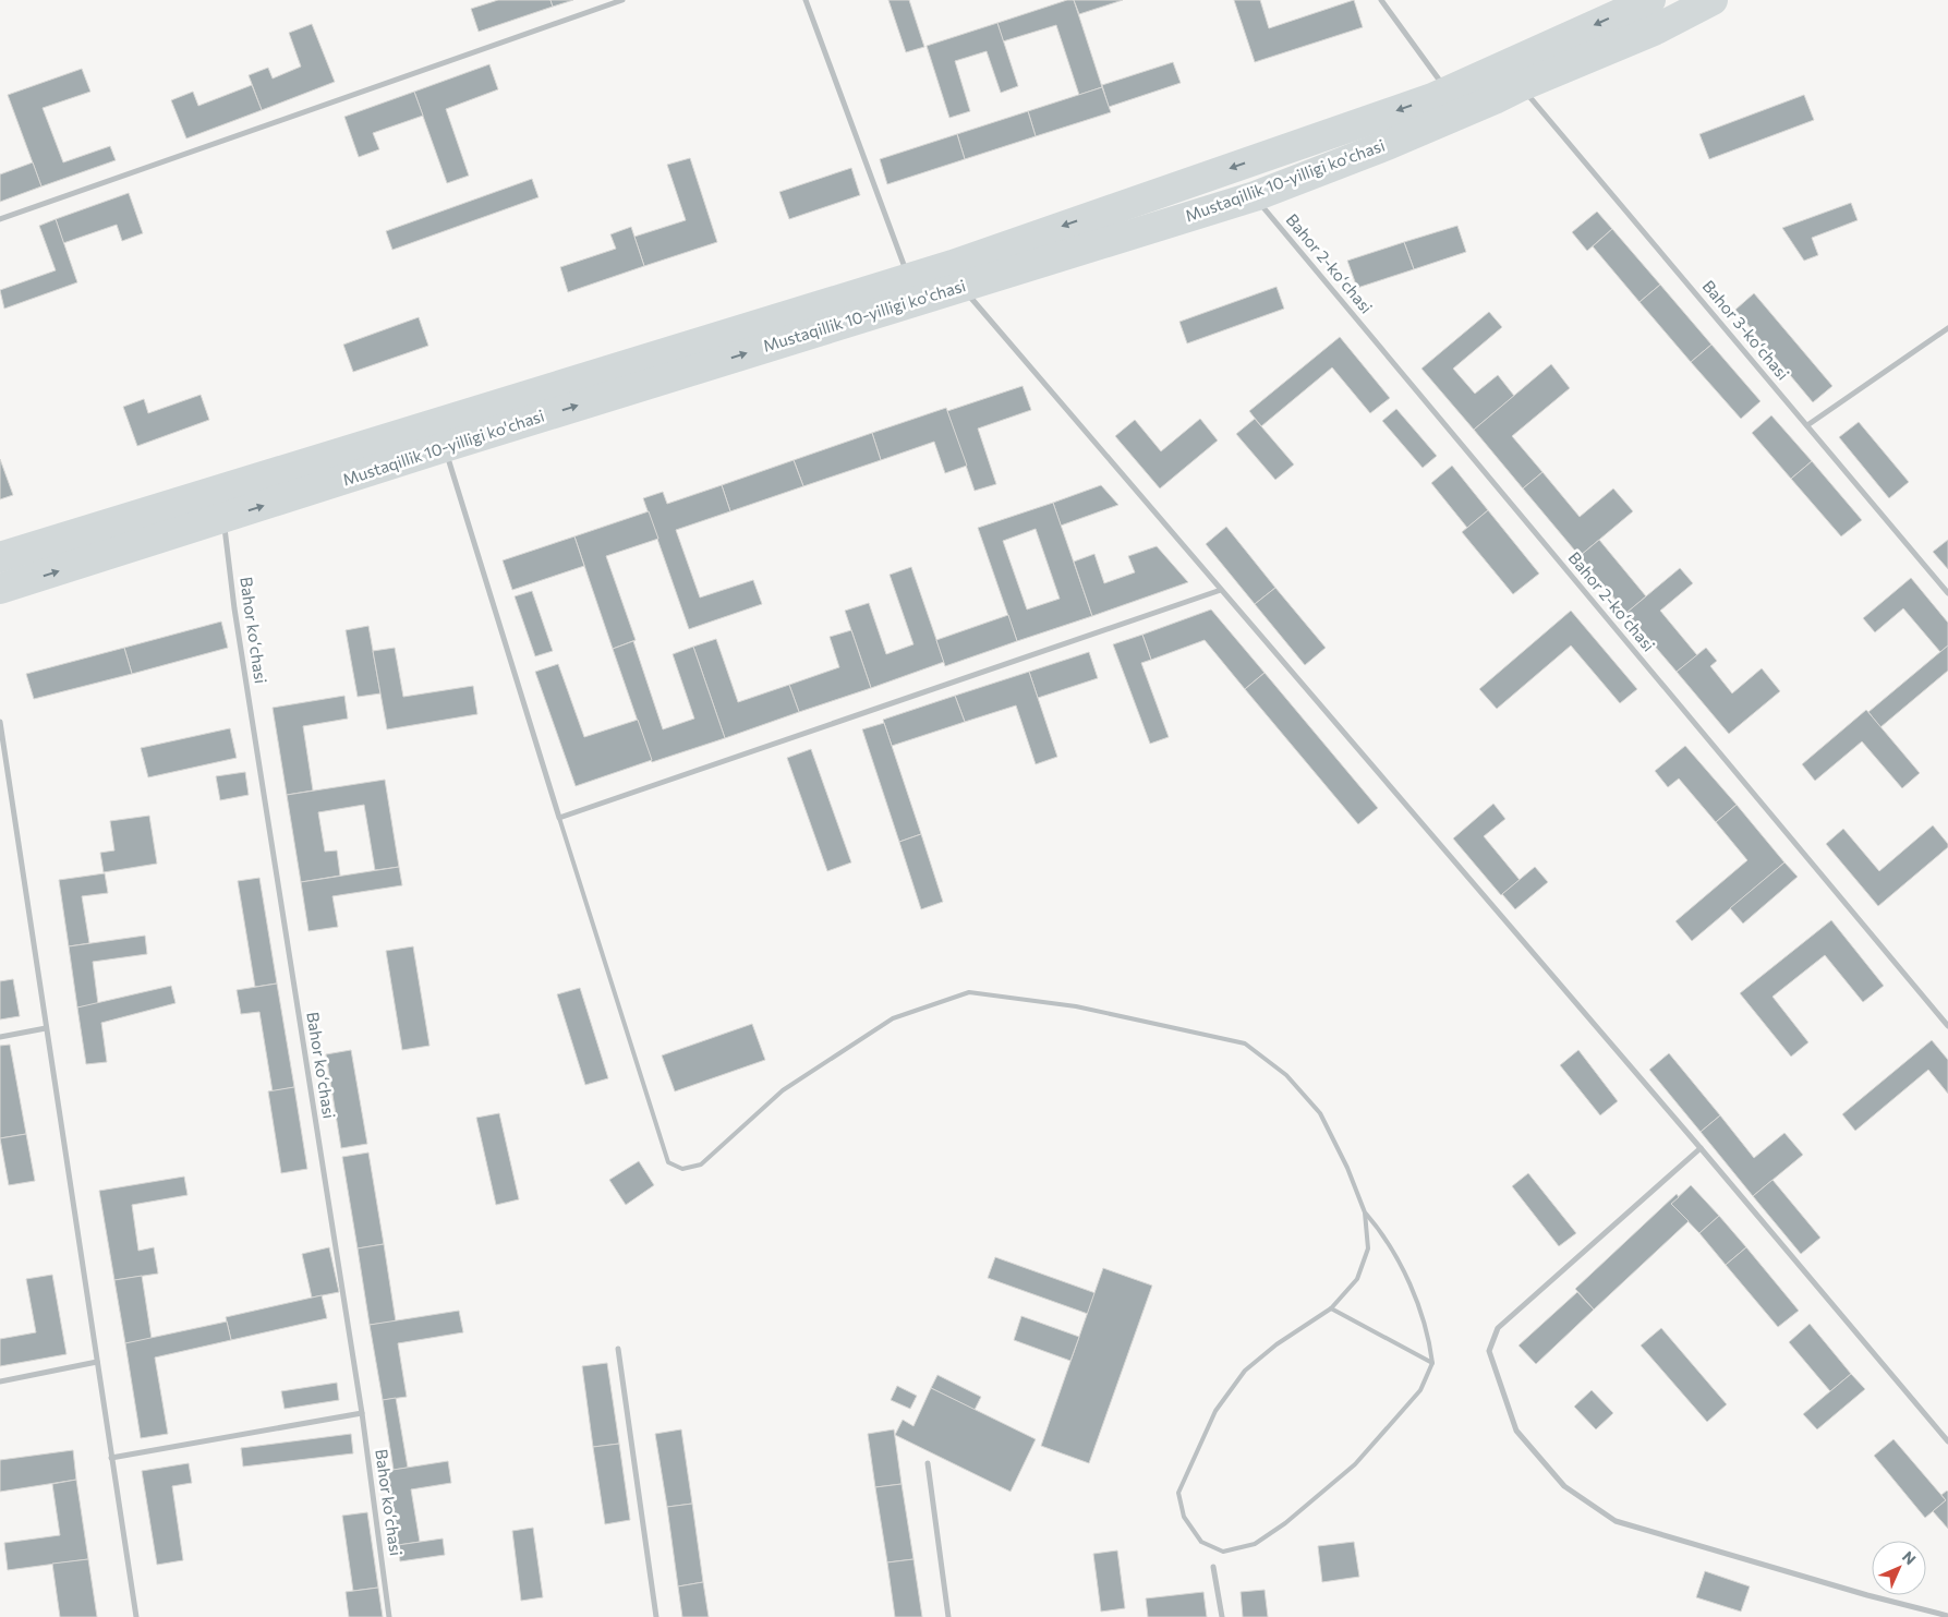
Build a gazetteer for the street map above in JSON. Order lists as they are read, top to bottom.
{
  "streets": {
    "main road": ["Mustaqillik 10-yilligi ko'chasi"],
    "street": ["Bahor 2-koʻchasi", "Bahor 3-koʻchasi", "Bahor koʻchasi"]
  },
  "crossings": [
    ["Mustaqillik 10-yilligi ko'chasi", "Bahor 2-koʻchasi"],
    ["Mustaqillik 10-yilligi ko'chasi", "Bahor 3-koʻchasi"],
    ["Mustaqillik 10-yilligi ko'chasi", "Bahor koʻchasi"]
  ],
  "north": "top right"
}
